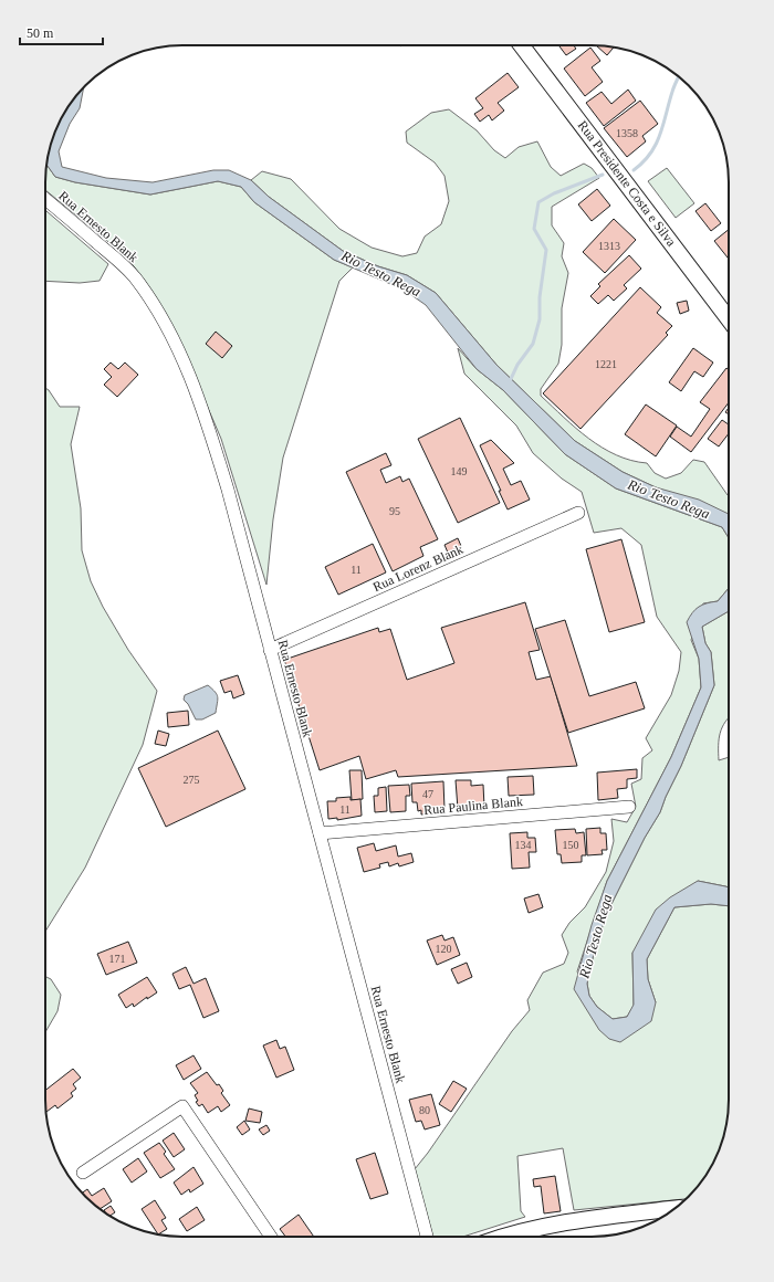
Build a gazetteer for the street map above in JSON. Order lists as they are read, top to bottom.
{
  "streets": {
    "main road": ["Rua Presidente Costa e Silva"],
    "street": ["Rua Ernesto Blank", "Rua Lorenz Blank", "Rua Paulina Blank"]
  },
  "crossings": [
    ["Rua Ernesto Blank", "Rua Lorenz Blank"],
    ["Rua Ernesto Blank", "Rua Paulina Blank"]
  ],
  "water": ["Rio Testo Rega"],
  "house_numbers": [
    "1358",
    "1313",
    "1221",
    "149",
    "95",
    "11",
    "275",
    "47",
    "11",
    "134",
    "150",
    "120",
    "171",
    "80"
  ],
  "scale_bar": "50 m"
}
